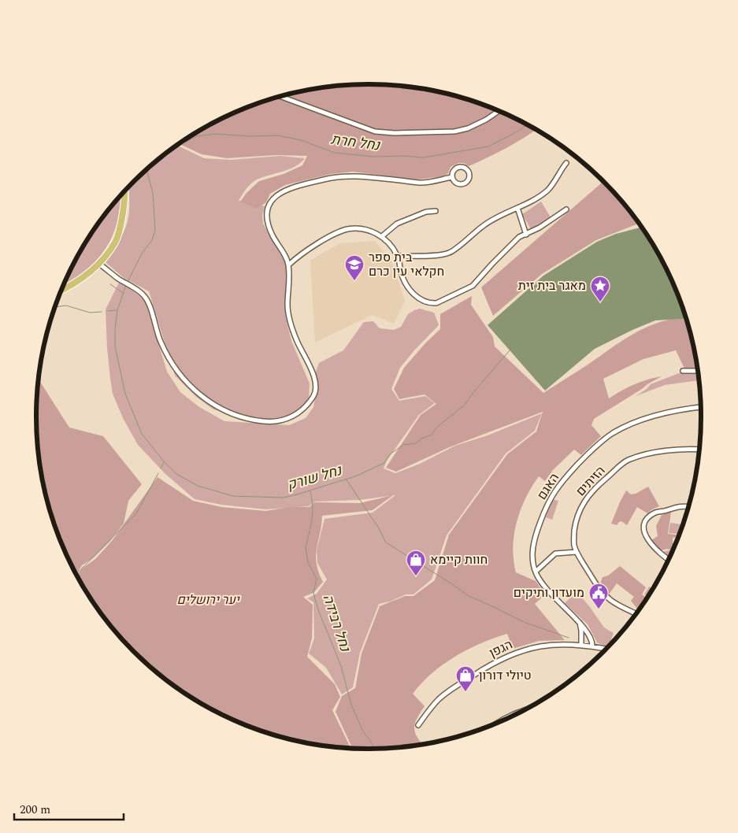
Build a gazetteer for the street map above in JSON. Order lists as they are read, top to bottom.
{
  "streets": {
    "street": ["הזיתים", "האגם", "הגפן"]
  },
  "crossings": [
    ["האגם", "הגפן"]
  ],
  "water": ["נחל חרת", "נחל שורק", "נחל רבידה"],
  "parks": ["יער ירושלים"],
  "places": {
    "school or university": ["בית ספר חקלאי עין כרם"],
    "place": ["מאגר בית זית"],
    "shop": ["חוות קיימא", "טיולי דורון"],
    "public building": ["מועדון ותיקים"]
  },
  "scale_bar": "200 m"
}
